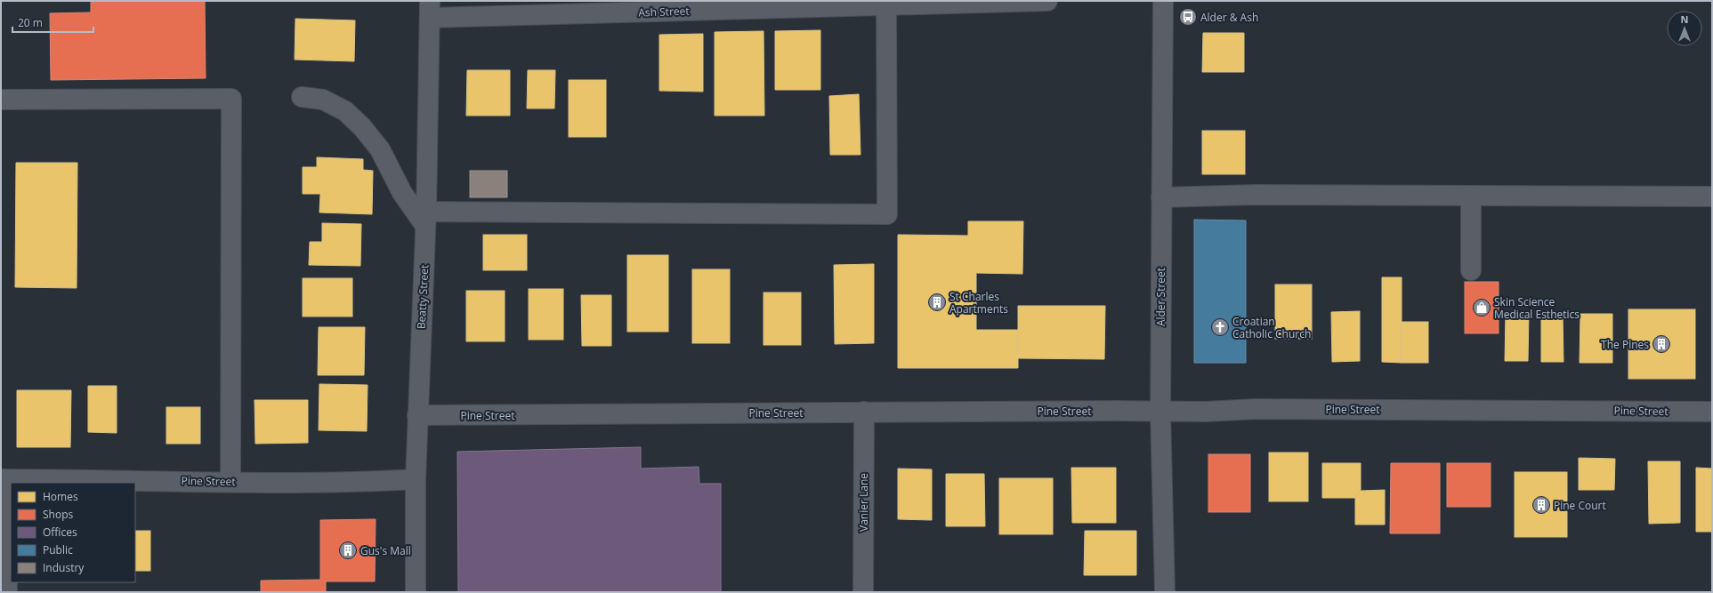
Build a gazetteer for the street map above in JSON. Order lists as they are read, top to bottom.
{
  "streets": {
    "street": [
      "Ash Street",
      "Beatty Street",
      "Alder Street",
      "Pine Street",
      "Vanier Lane"
    ]
  },
  "crossings": [
    ["Ash Street", "Beatty Street"],
    ["Beatty Street", "Pine Street"],
    ["Alder Street", "Pine Street"],
    ["Pine Street", "Vanier Lane"]
  ],
  "places": {
    "bus stop": ["Alder & Ash"],
    "building": [
      "St Charles Apartments",
      "The Pines",
      "Pine Court",
      "Gus's Mall"
    ],
    "shop": ["Skin Science Medical Esthetics"],
    "church": ["Croatian Catholic Church"]
  },
  "legend": [
    "Homes",
    "Shops",
    "Offices",
    "Public",
    "Industry"
  ],
  "scale_bar": "20 m",
  "north": "top"
}
